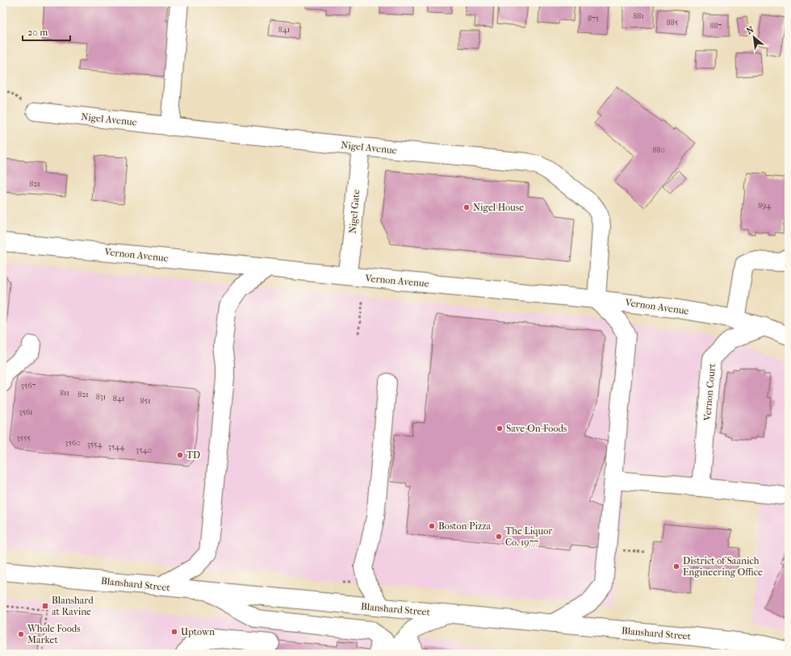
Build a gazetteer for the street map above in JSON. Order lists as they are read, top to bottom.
{
  "streets": {
    "main road": [
      "Nigel Avenue",
      "Nigel Gate",
      "Vernon Avenue",
      "Vernon Court",
      "Blanshard Street"
    ]
  },
  "crossings": [
    ["Nigel Avenue", "Nigel Gate"],
    ["Nigel Avenue", "Vernon Avenue"],
    ["Nigel Gate", "Vernon Avenue"],
    ["Vernon Avenue", "Vernon Court"]
  ],
  "places": {
    "other": [
      "Nigel House",
      "Save-On-Foods",
      "TD",
      "Boston Pizza",
      "The Liquor Co. 1977",
      "District of Saanich Engineering Office",
      "Uptown",
      "Whole Foods Market"
    ],
    "transit": ["Blanshard at Ravine"]
  },
  "house_numbers": [
    "881",
    "875",
    "885",
    "887",
    "841",
    "880",
    "821",
    "894",
    "3567",
    "811",
    "821",
    "831",
    "841",
    "851",
    "3561",
    "3555",
    "3560",
    "3554",
    "3544",
    "3540"
  ],
  "scale_bar": "20 m",
  "north": "top left"
}
